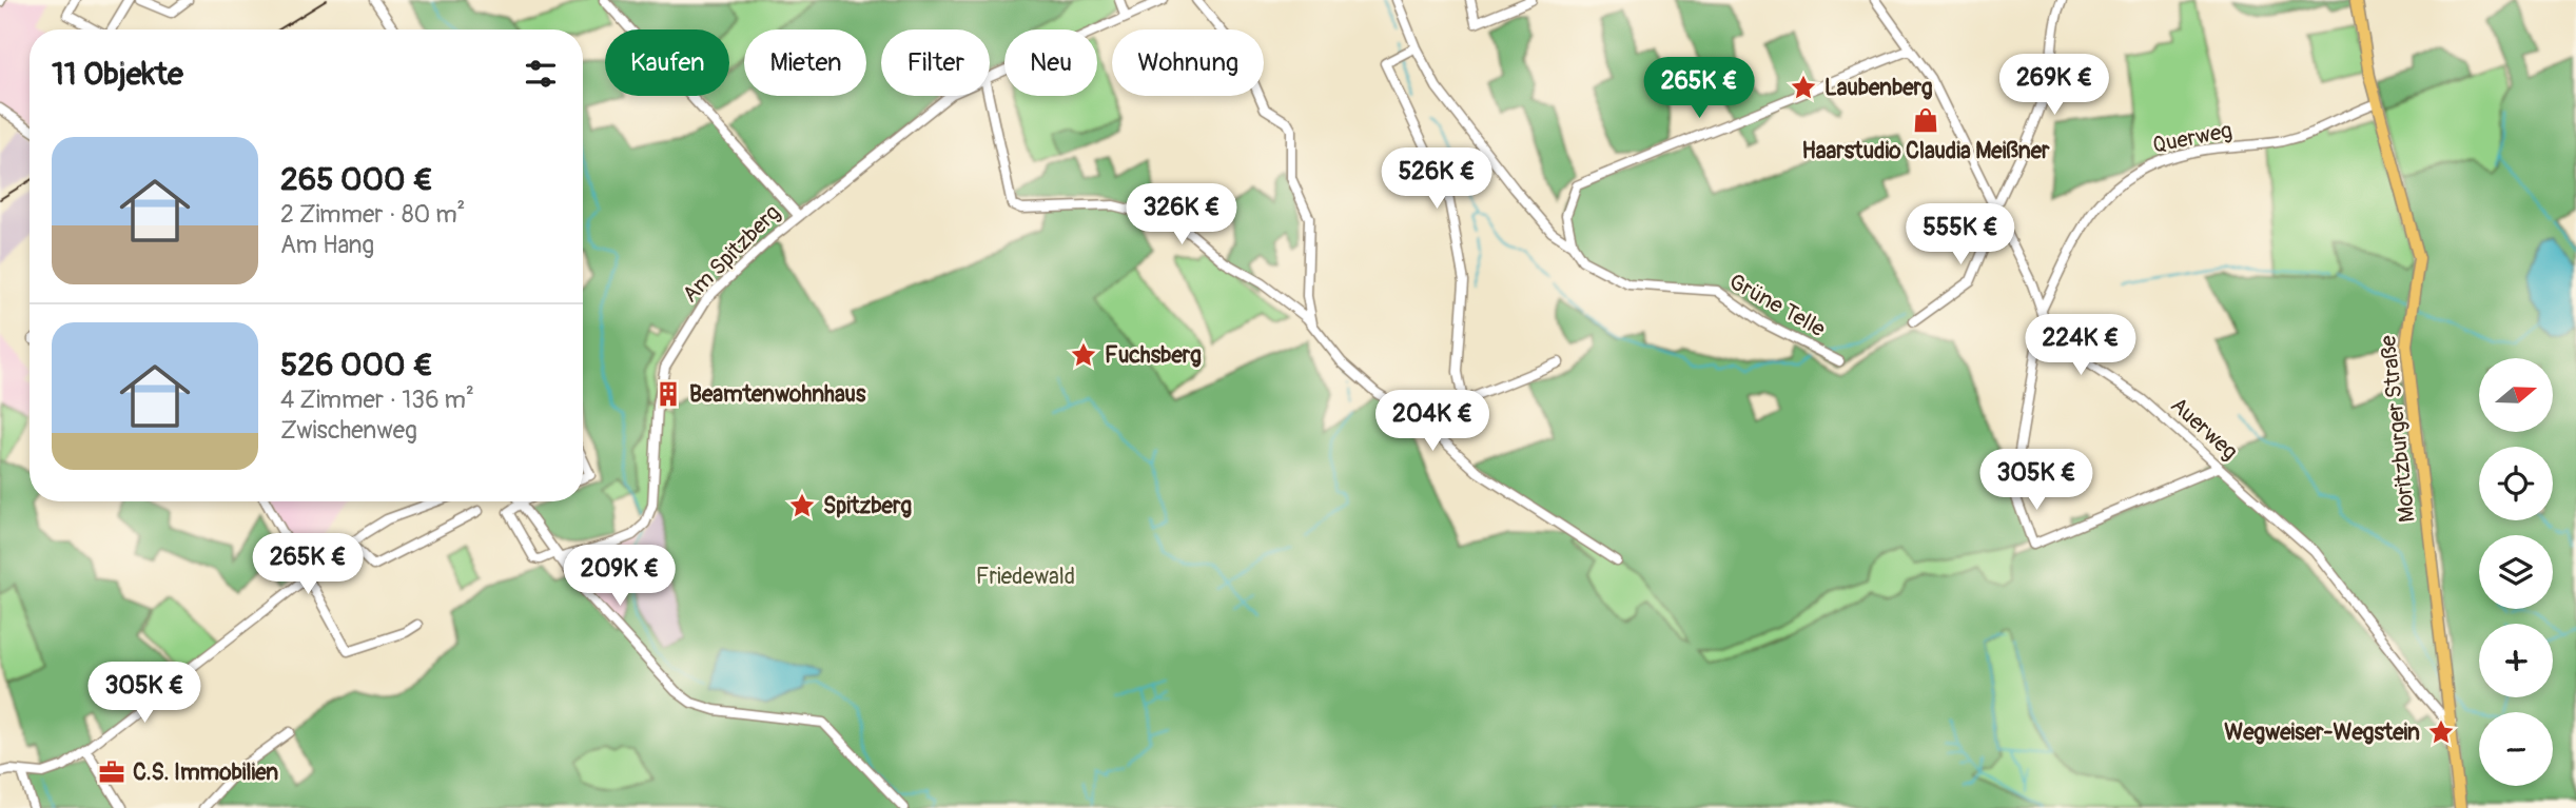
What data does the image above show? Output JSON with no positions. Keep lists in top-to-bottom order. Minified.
{"streets":{"main road":["Moritzburger Straße"],"street":["Querweg","Am Spitzberg","Grüne Telle","Auerweg"]},"crossings":[["Querweg","Moritzburger Straße"],["Auerweg","Moritzburger Straße"]],"parks":["Friedewald"],"places":{"place":["Laubenberg","Fuchsberg","Spitzberg","Wegweiser-Wegstein"],"shop":["Haarstudio Claudia Meißner"],"building":["Beamtenwohnhaus"],"office":["C.S. Immobilien"]},"north":"right","page":{"chip":["Kaufen","Mieten","Filter","Neu","Wohnung"],"heading":"11 Objekte","price":["269K €","265K €","526K €","326K €","555K €","224K €","204K €","305K €","265K €","209K €","305K €"],"list":[{"name":"265 000 €","note":"2 Zimmer · 80 m² · Am Hang"},{"name":"526 000 €","note":"4 Zimmer · 136 m² · Zwischenweg"}],"map_buttons":["+","−"]}}
